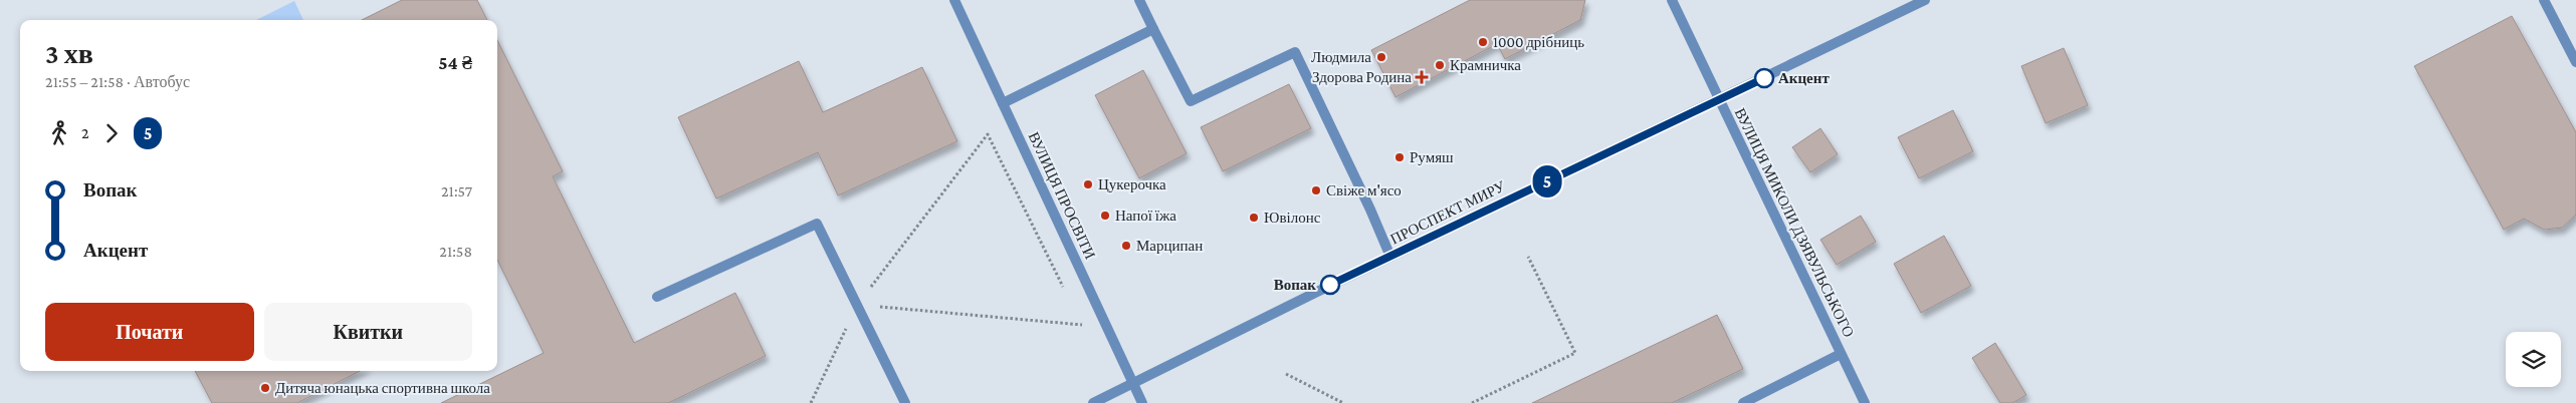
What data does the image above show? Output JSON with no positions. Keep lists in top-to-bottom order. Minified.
{"streets":{"street":["ВУЛИЦЯ ПРОСВІТИ","ПРОСПЕКТ МИРУ","ВУЛИЦЯ МИКОЛИ ДЗЯВУЛЬСЬКОГО"]},"crossings":[["ВУЛИЦЯ ПРОСВІТИ","ПРОСПЕКТ МИРУ"],["ПРОСПЕКТ МИРУ","ВУЛИЦЯ МИКОЛИ ДЗЯВУЛЬСЬКОГО"]],"places":{"other":["1000 дрібниць","Людмила","Крамничка","Акцент","Румяш","Цукерочка","Свіже м'ясо","Напої їжа","Ювілонс","Марципан","Вопак","Дитяча юнацька спортивна школа"],"health":["Здорова Родина"]},"lines":["bus line 5"],"page":{"on_map":"5","heading":["3 хв","21:55 – 21:58 · Автобус","54 ₴"],"legs":["2","5"],"list":[{"name":"Вопак","value":"21:57"},{"name":"Акцент","value":"21:58"}],"buttons":["Почати","Квитки"]}}
